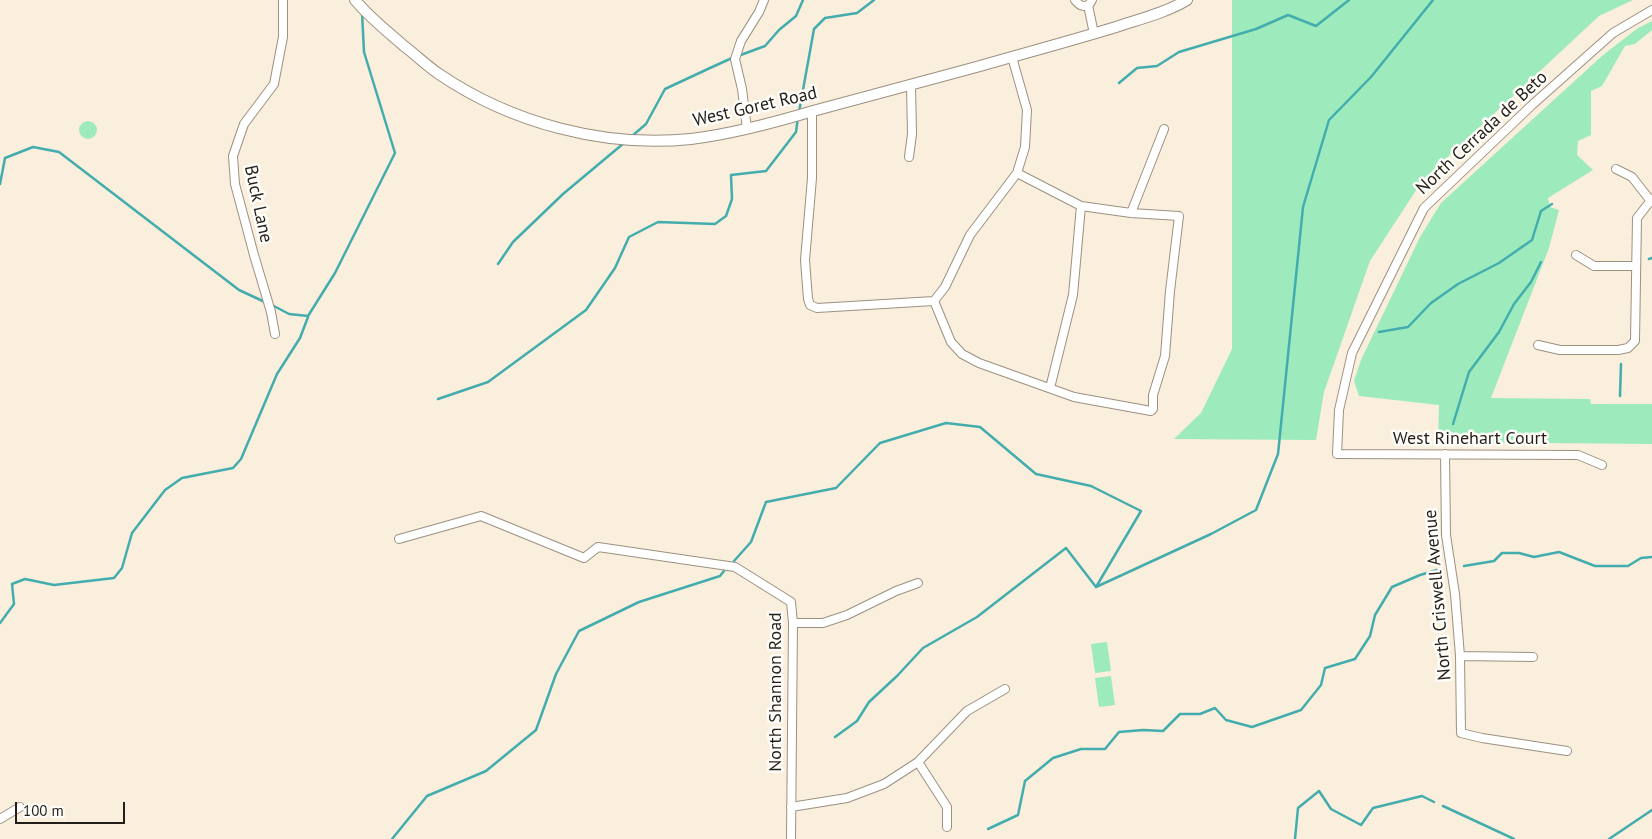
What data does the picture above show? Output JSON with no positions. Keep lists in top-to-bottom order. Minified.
{"streets":{"street":["West Goret Road","North Cerrada de Beto","Buck Lane","West Rinehart Court","North Criswell Avenue","North Shannon Road"]},"crossings":[["North Cerrada de Beto","West Rinehart Court"],["West Rinehart Court","North Criswell Avenue"]],"scale_bar":"100 m"}
